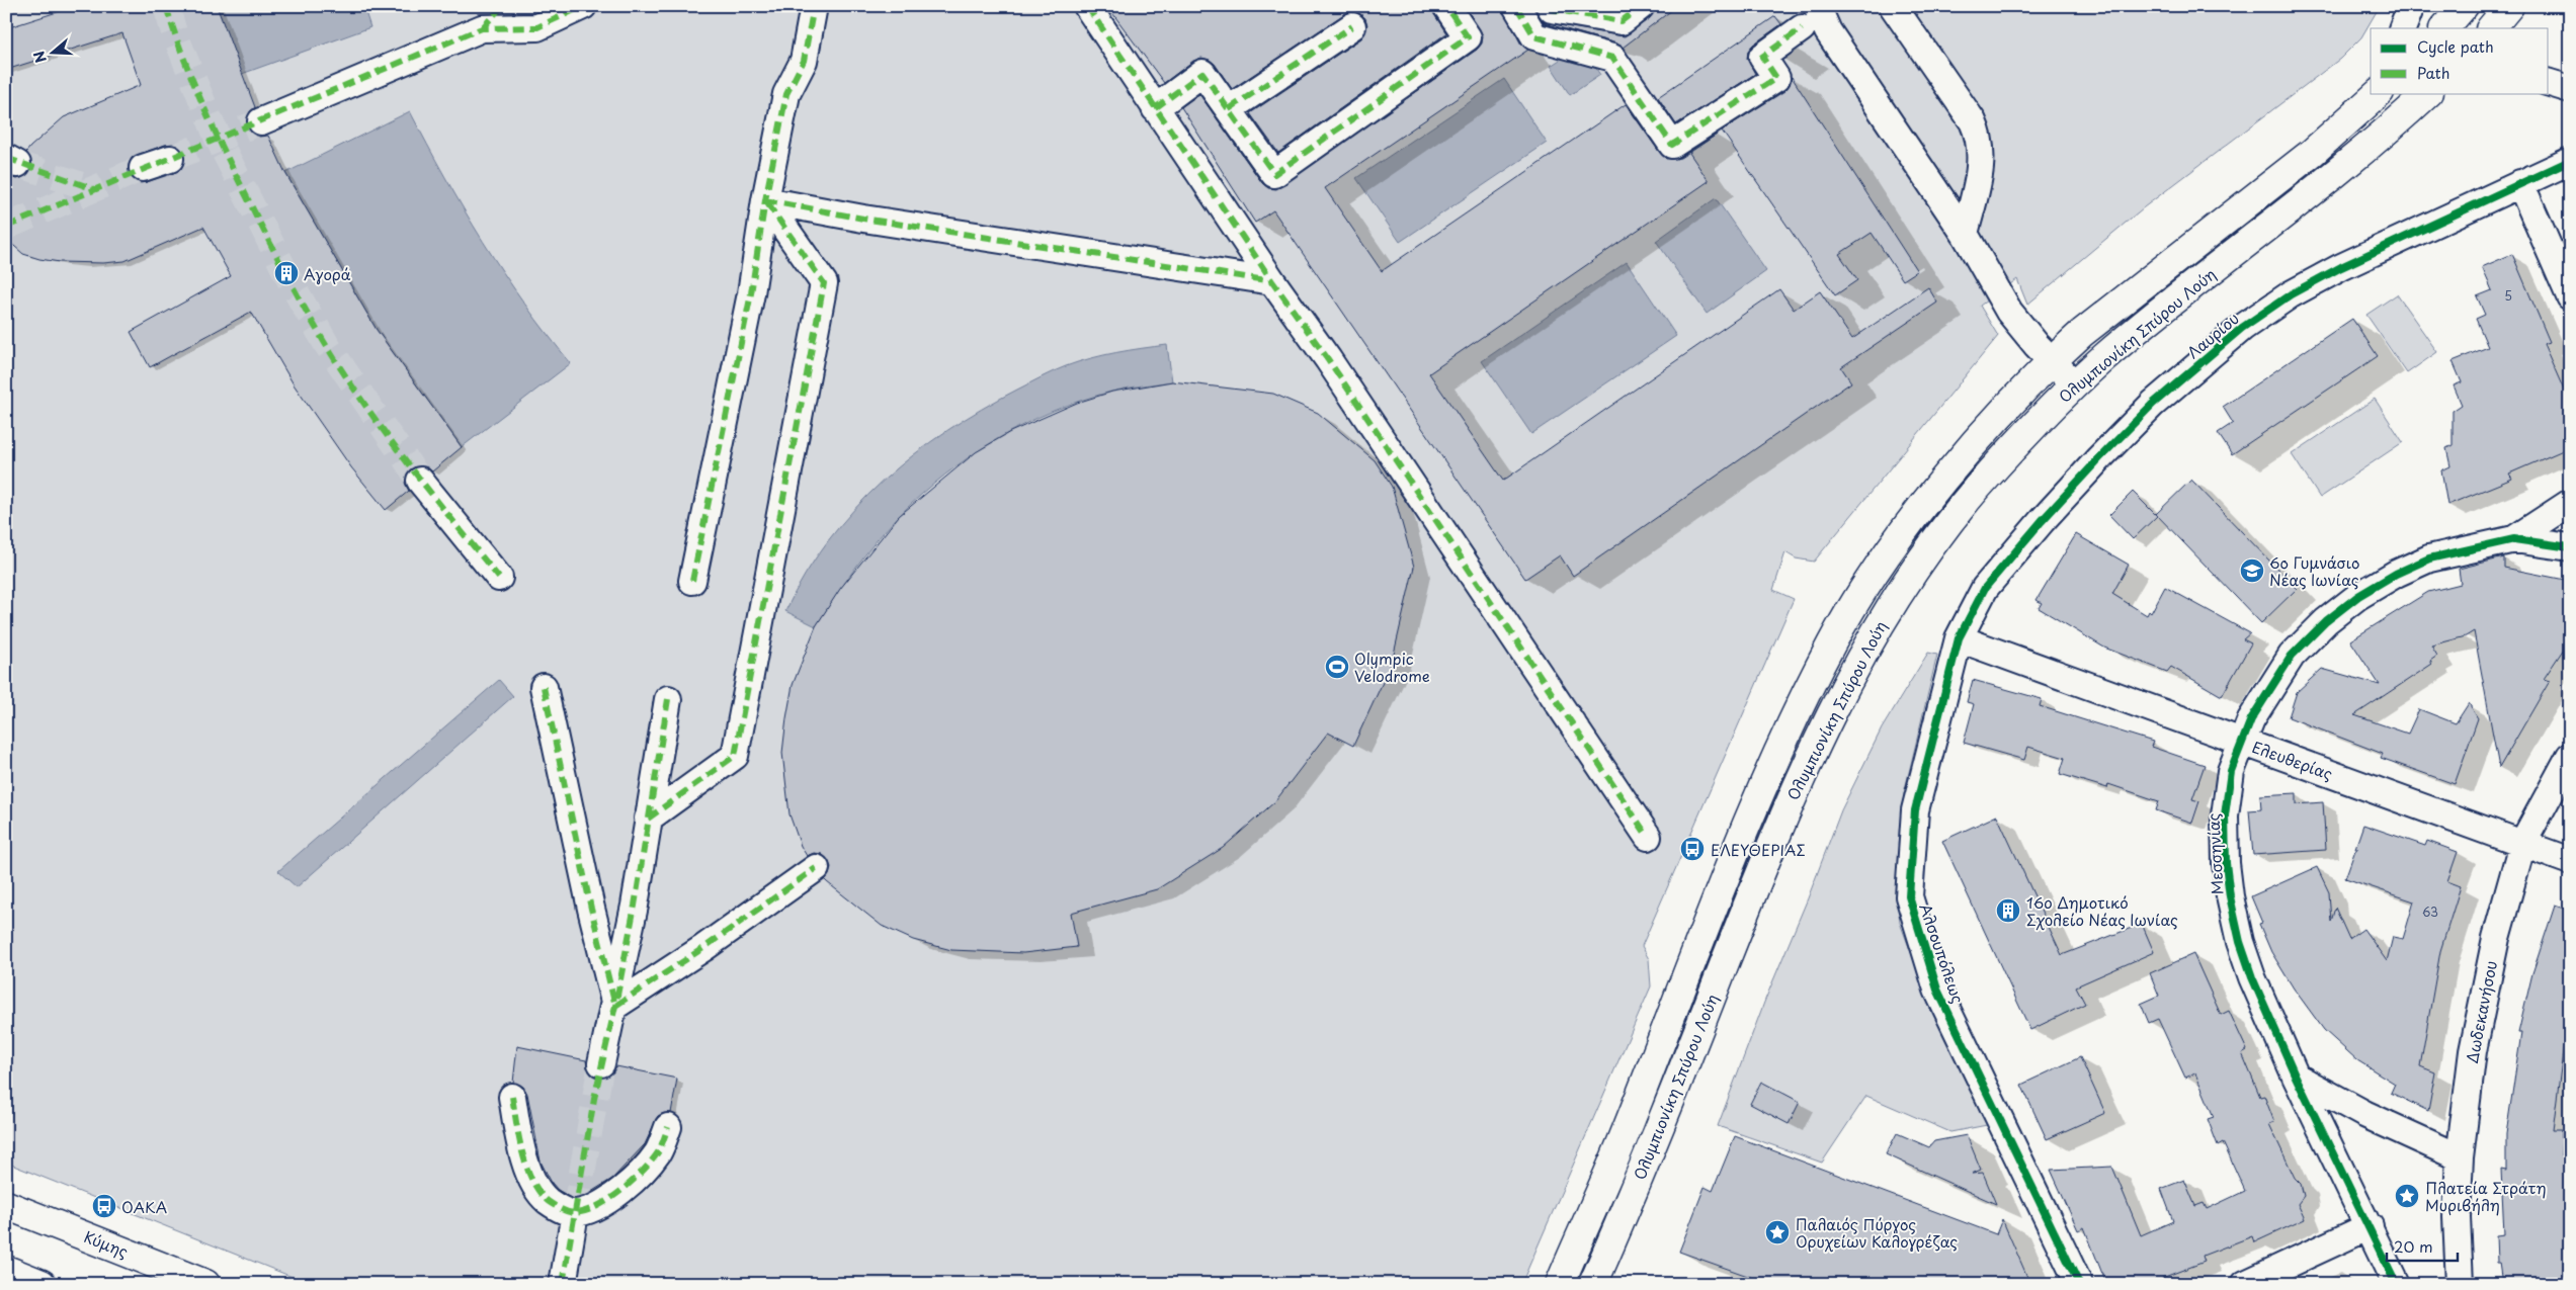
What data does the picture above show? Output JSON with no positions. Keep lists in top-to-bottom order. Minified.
{"streets":{"main road":["Ολυμπιονίκη Σπύρου Λούη","Κύμης"],"street":["Λαυρίου","Ελευθερίας","Μεσσηνίας","Αλσουπόλεως","Δωδεκανήσου"]},"crossings":[["Λαυρίου","Ελευθερίας"],["Λαυρίου","Αλσουπόλεως"],["Ελευθερίας","Μεσσηνίας"],["Ελευθερίας","Αλσουπόλεως"],["Ελευθερίας","Δωδεκανήσου"]],"places":{"building":["Αγορά","16ο Δημοτικό Σχολείο Νέας Ιωνίας"],"school or university":["6ο Γυμνάσιο Νέας Ιωνίας"],"sports":["Olympic Velodrome"],"bus stop":["ΕΛΕΥΘΕΡΙΑΣ","ΟΑΚΑ"],"place":["Πλατεία Στράτη Μυριβήλη","Παλαιός Πύργος Ορυχείων Καλογρέζας"]},"house_numbers":["5","63"],"legend":["Cycle path","Path"],"scale_bar":"20 m","north":"left"}
